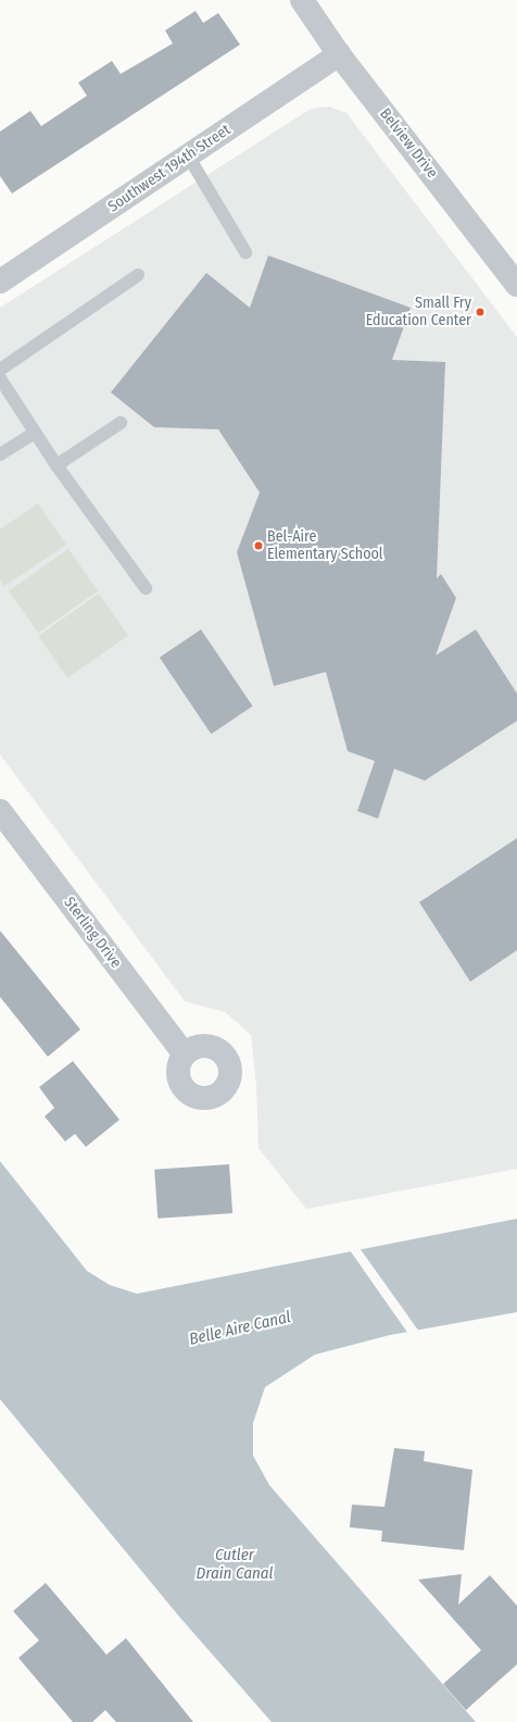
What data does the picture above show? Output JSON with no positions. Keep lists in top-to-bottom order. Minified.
{"streets":{"street":["Belview Drive","Southwest 194th Street","Sterling Drive"]},"crossings":[["Belview Drive","Southwest 194th Street"]],"water":["Belle Aire Canal","Cutler Drain Canal"],"places":["Small Fry Education Center","Bel-Aire Elementary School"]}
